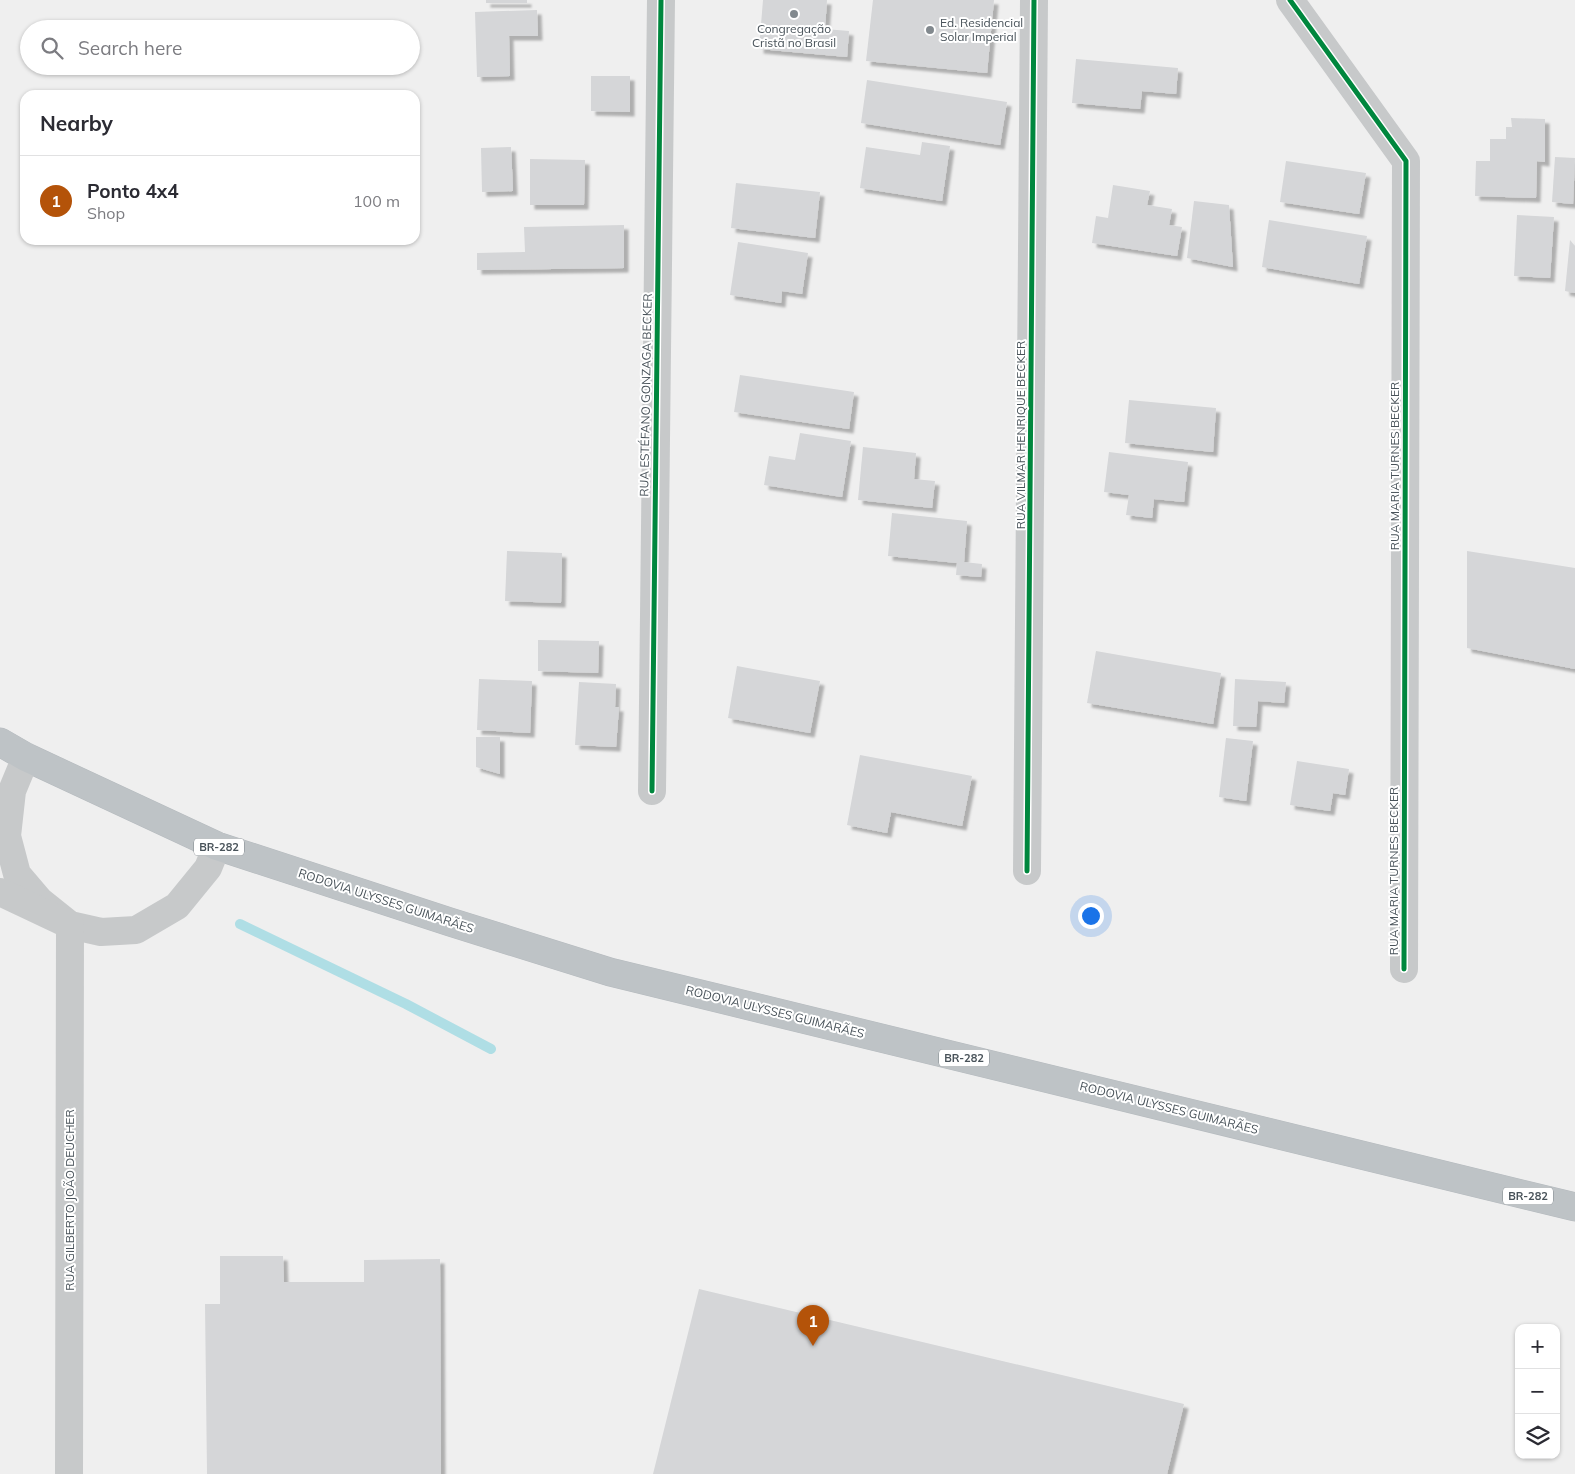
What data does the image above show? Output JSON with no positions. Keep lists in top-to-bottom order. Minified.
{"streets":{"highway":["BR-282","RODOVIA ULYSSES GUIMARÃES"],"street":["RUA ESTÉFANO GONZAGA BECKER","RUA VILMAR HENRIQUE BECKER","RUA MARIA TURNES BECKER","RUA GILBERTO JOÃO DEUCHER"]},"places":["Congregação Cristã no Brasil","Ed. Residencial Solar Imperial"],"page":{"search":"Search here","heading":"Nearby","list":[{"mark":"1","name":"Ponto 4x4","note":"Shop","value":"100 m"}],"pins":"1","map_buttons":["+","−"]}}
